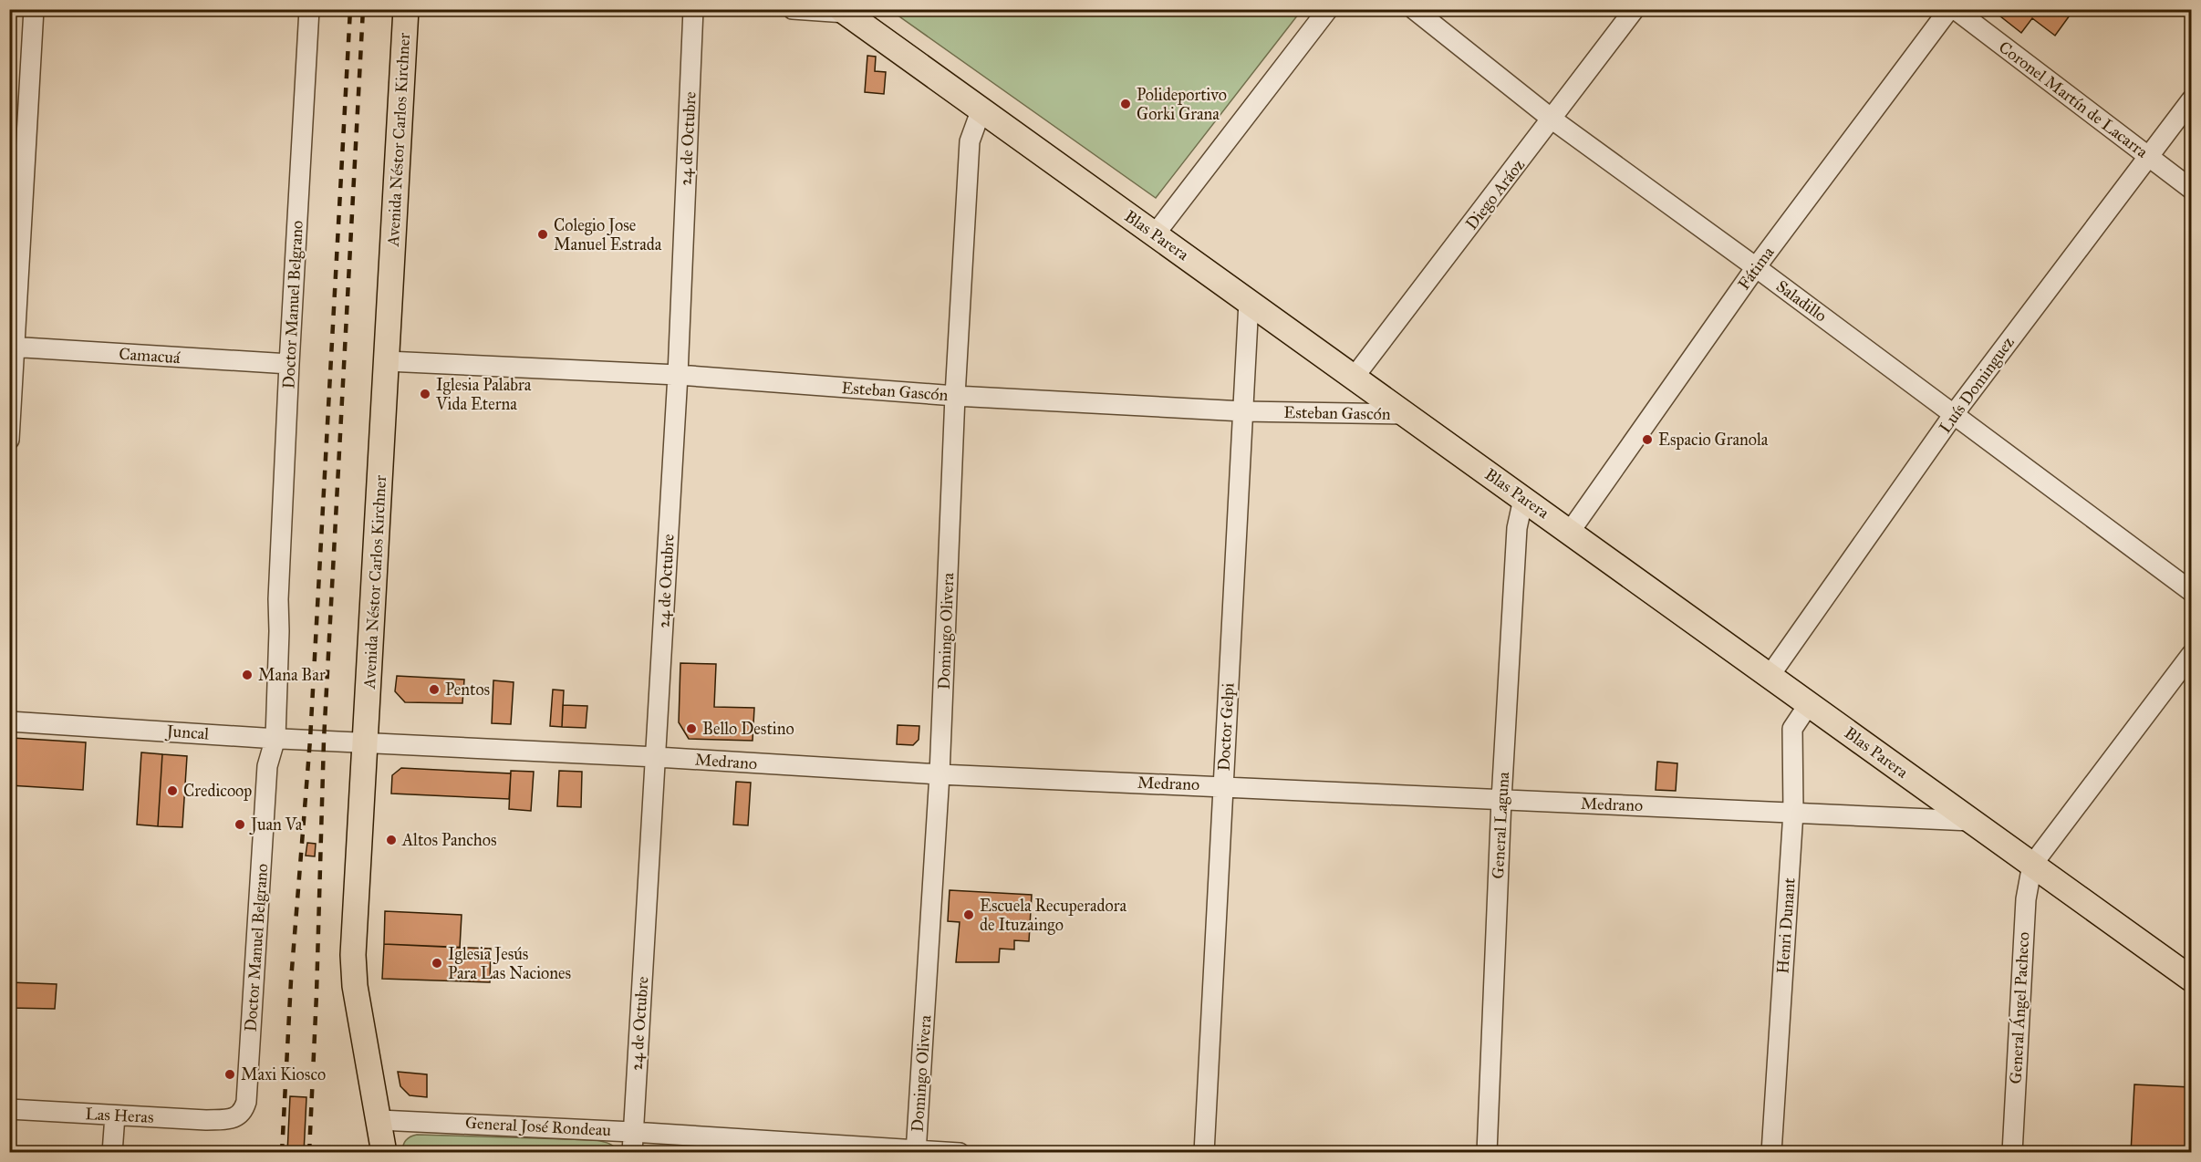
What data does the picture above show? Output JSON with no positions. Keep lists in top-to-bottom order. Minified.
{"streets":{"main road":["Avenida Néstor Carlos Kirchner","Blas Parera"],"street":["Coronel Martín de Lacarra","24 de Octubre","Diego Aráoz","Fátima","Saladillo","Doctor Manuel Belgrano","Camacuá","Luís Dominguez","Esteban Gascón","Domingo Olivera","Doctor Gelpi","Juncal","Medrano","General Laguna","Henri Dunant","General Ángel Pacheco","Las Heras","General José Rondeau"]},"crossings":[["Coronel Martín de Lacarra","Luís Dominguez"],["24 de Octubre","Esteban Gascón"],["24 de Octubre","Medrano"],["24 de Octubre","General José Rondeau"],["Avenida Néstor Carlos Kirchner","Esteban Gascón"],["Avenida Néstor Carlos Kirchner","Juncal"],["Avenida Néstor Carlos Kirchner","Medrano"],["Avenida Néstor Carlos Kirchner","General José Rondeau"],["Diego Aráoz","Blas Parera"],["Diego Aráoz","Saladillo"],["Blas Parera","Fátima"],["Blas Parera","Luís Dominguez"],["Blas Parera","Esteban Gascón"],["Blas Parera","Domingo Olivera"],["Blas Parera","Doctor Gelpi"],["Blas Parera","Medrano"],["Blas Parera","General Laguna"],["Blas Parera","Henri Dunant"],["Blas Parera","General Ángel Pacheco"],["Fátima","Saladillo"],["Saladillo","Luís Dominguez"],["Doctor Manuel Belgrano","Camacuá"],["Doctor Manuel Belgrano","Juncal"],["Doctor Manuel Belgrano","Las Heras"],["Esteban Gascón","Domingo Olivera"],["Esteban Gascón","Doctor Gelpi"],["Domingo Olivera","Medrano"],["Domingo Olivera","General José Rondeau"],["Doctor Gelpi","Medrano"],["Juncal","Medrano"],["Medrano","General Laguna"],["Medrano","Henri Dunant"]],"places":["Polideportivo Gorki Grana","Colegio Jose Manuel Estrada","Iglesia Palabra Vida Eterna","Espacio Granola","Mana Bar","Pentos","Bello Destino","Credicoop","Juan Va","Altos Panchos","Escuela Recuperadora de Ituzaingo","Iglesia Jesús Para Las Naciones","Maxi Kiosco"]}
